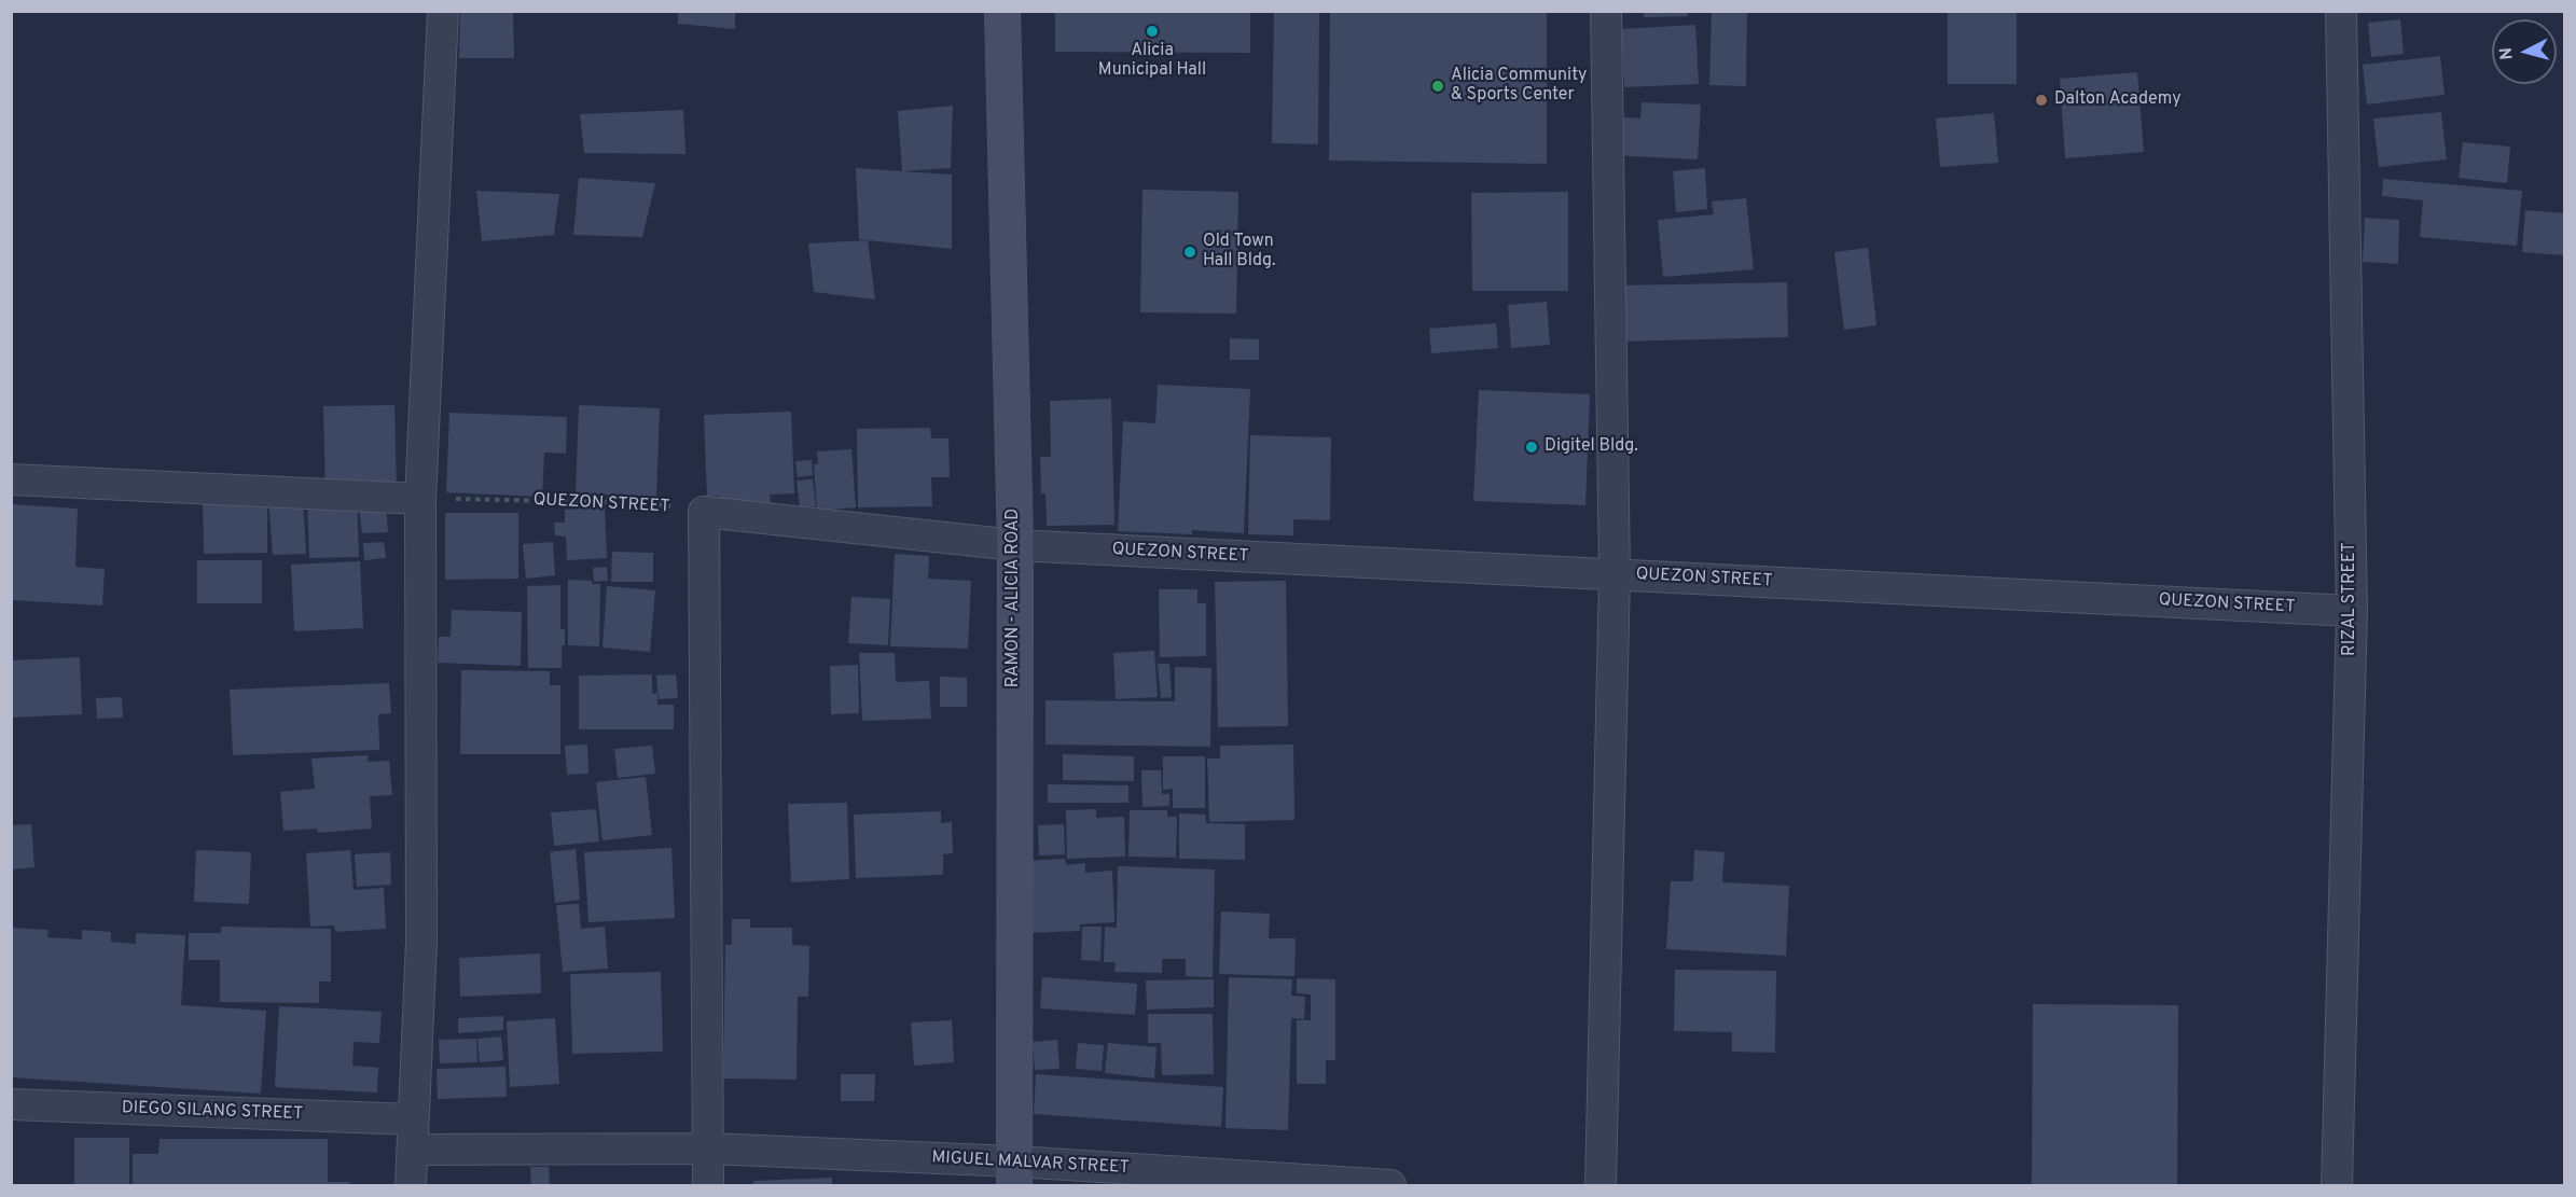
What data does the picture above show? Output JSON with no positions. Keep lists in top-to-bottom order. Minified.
{"streets":{"main road":["RAMON - ALICIA ROAD"],"street":["QUEZON STREET","RIZAL STREET","DIEGO SILANG STREET","MIGUEL MALVAR STREET"]},"crossings":[["QUEZON STREET","RAMON - ALICIA ROAD"],["QUEZON STREET","RIZAL STREET"],["RAMON - ALICIA ROAD","MIGUEL MALVAR STREET"],["DIEGO SILANG STREET","MIGUEL MALVAR STREET"]],"places":["Alicia Municipal Hall","Alicia Community & Sports Center","Dalton Academy","Old Town Hall Bldg.","Digitel Bldg."],"north":"left"}
